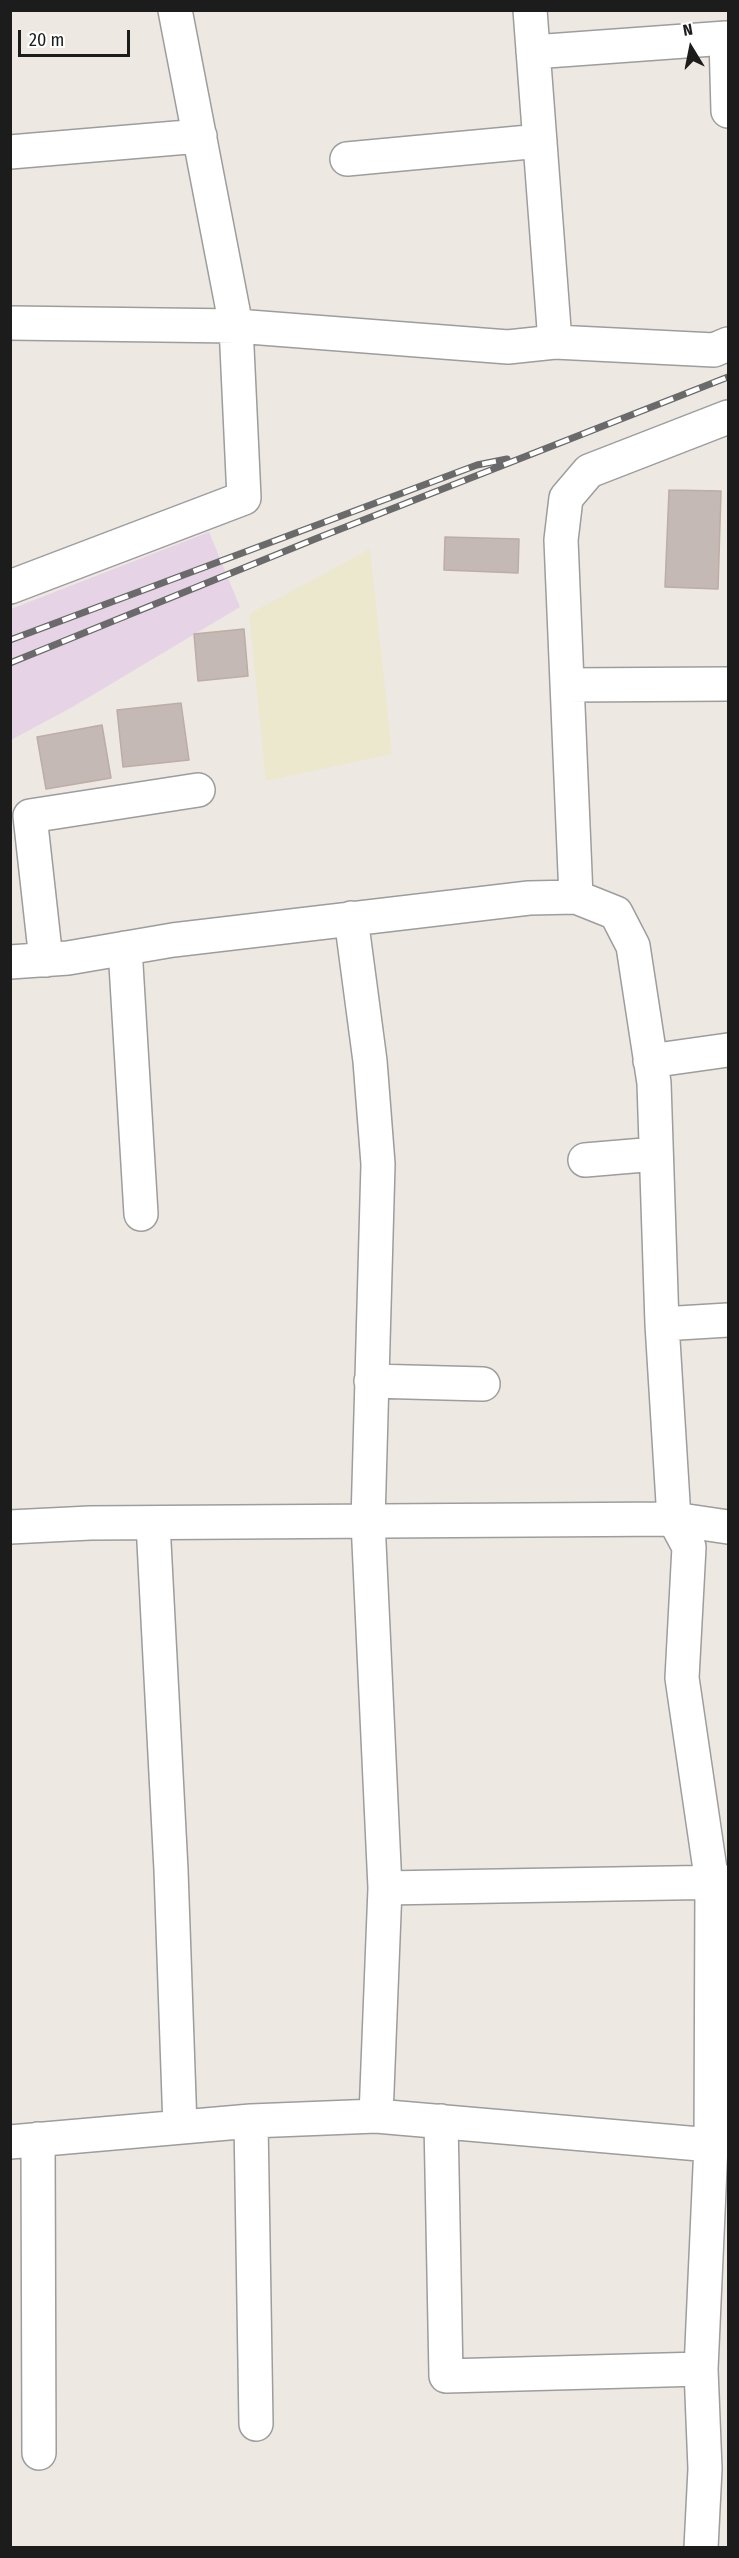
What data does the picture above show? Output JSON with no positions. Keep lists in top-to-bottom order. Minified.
{"scale_bar":"20 m","north":"top"}
